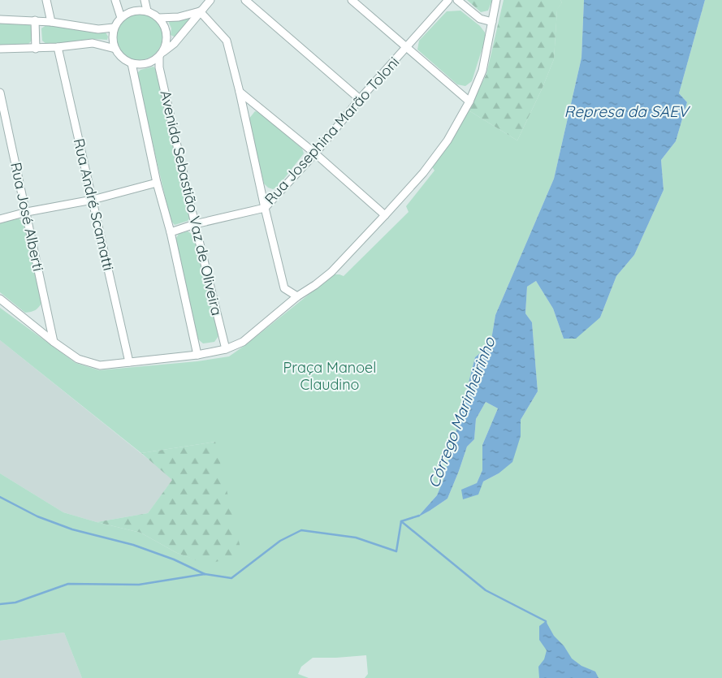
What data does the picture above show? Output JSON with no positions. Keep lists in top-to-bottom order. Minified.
{"streets":{"street":["Rua Josephina Marão Toloni","Avenida Sebastião Vaz de Oliveira","Rua André Scamatti","Rua José Alberti"]},"crossings":[["Rua Josephina Marão Toloni","Avenida Sebastião Vaz de Oliveira"]],"water":["Represa da SAEV","Córrego Marinheirinho"],"parks":["Praça Manoel Claudino"]}
